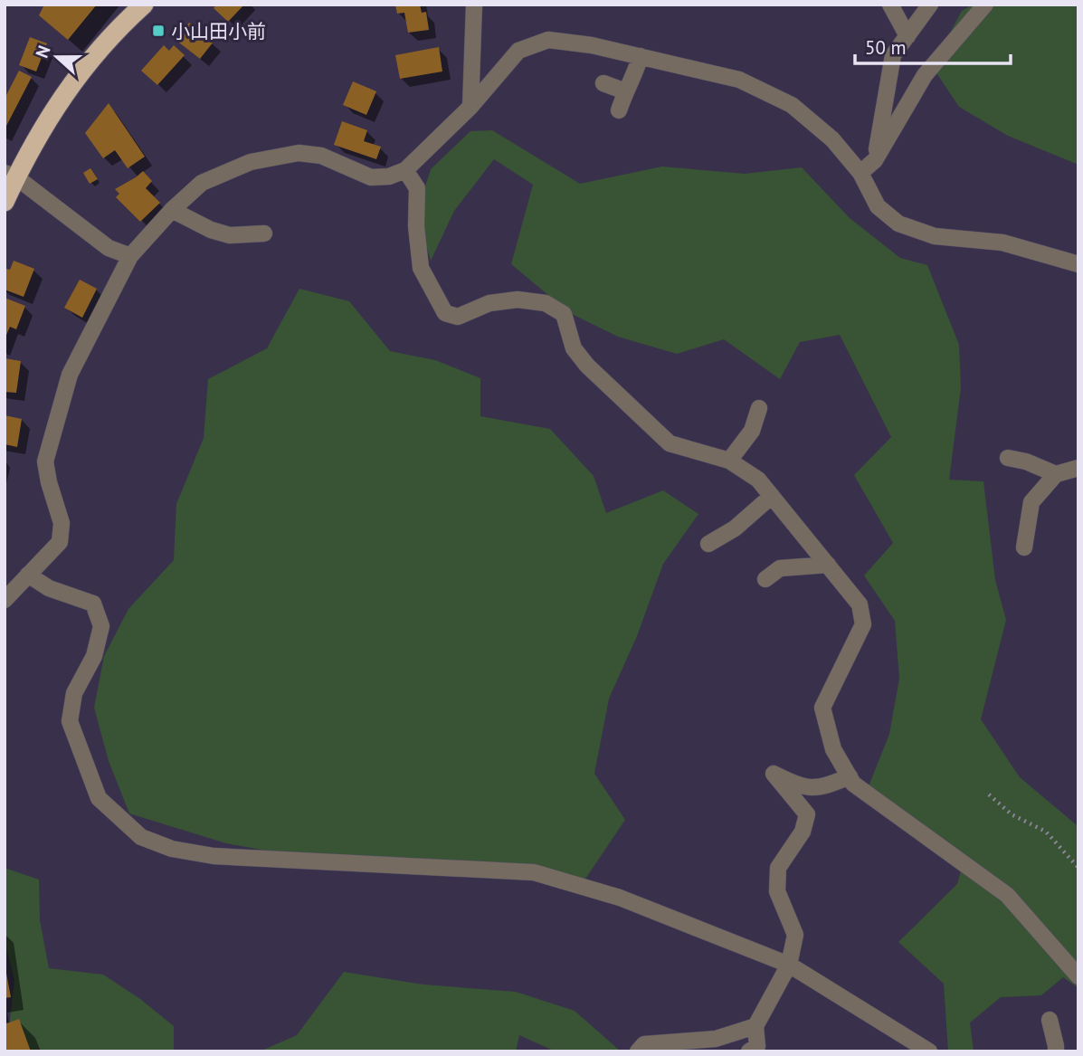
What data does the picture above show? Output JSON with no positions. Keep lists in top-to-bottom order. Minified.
{"places":{"transit":["小山田小前"]},"scale_bar":"50 m","north":"left"}
